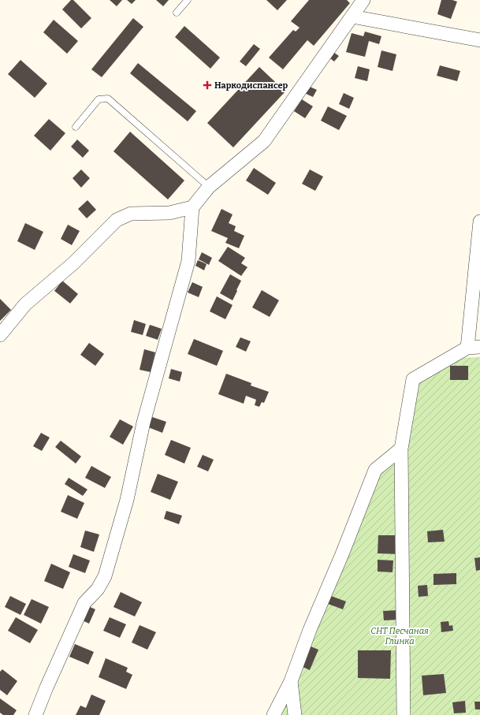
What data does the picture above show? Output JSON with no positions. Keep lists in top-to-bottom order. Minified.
{"parks":["СНТ Песчаная Глинка"],"places":{"health":["Наркодиспансер"]}}
